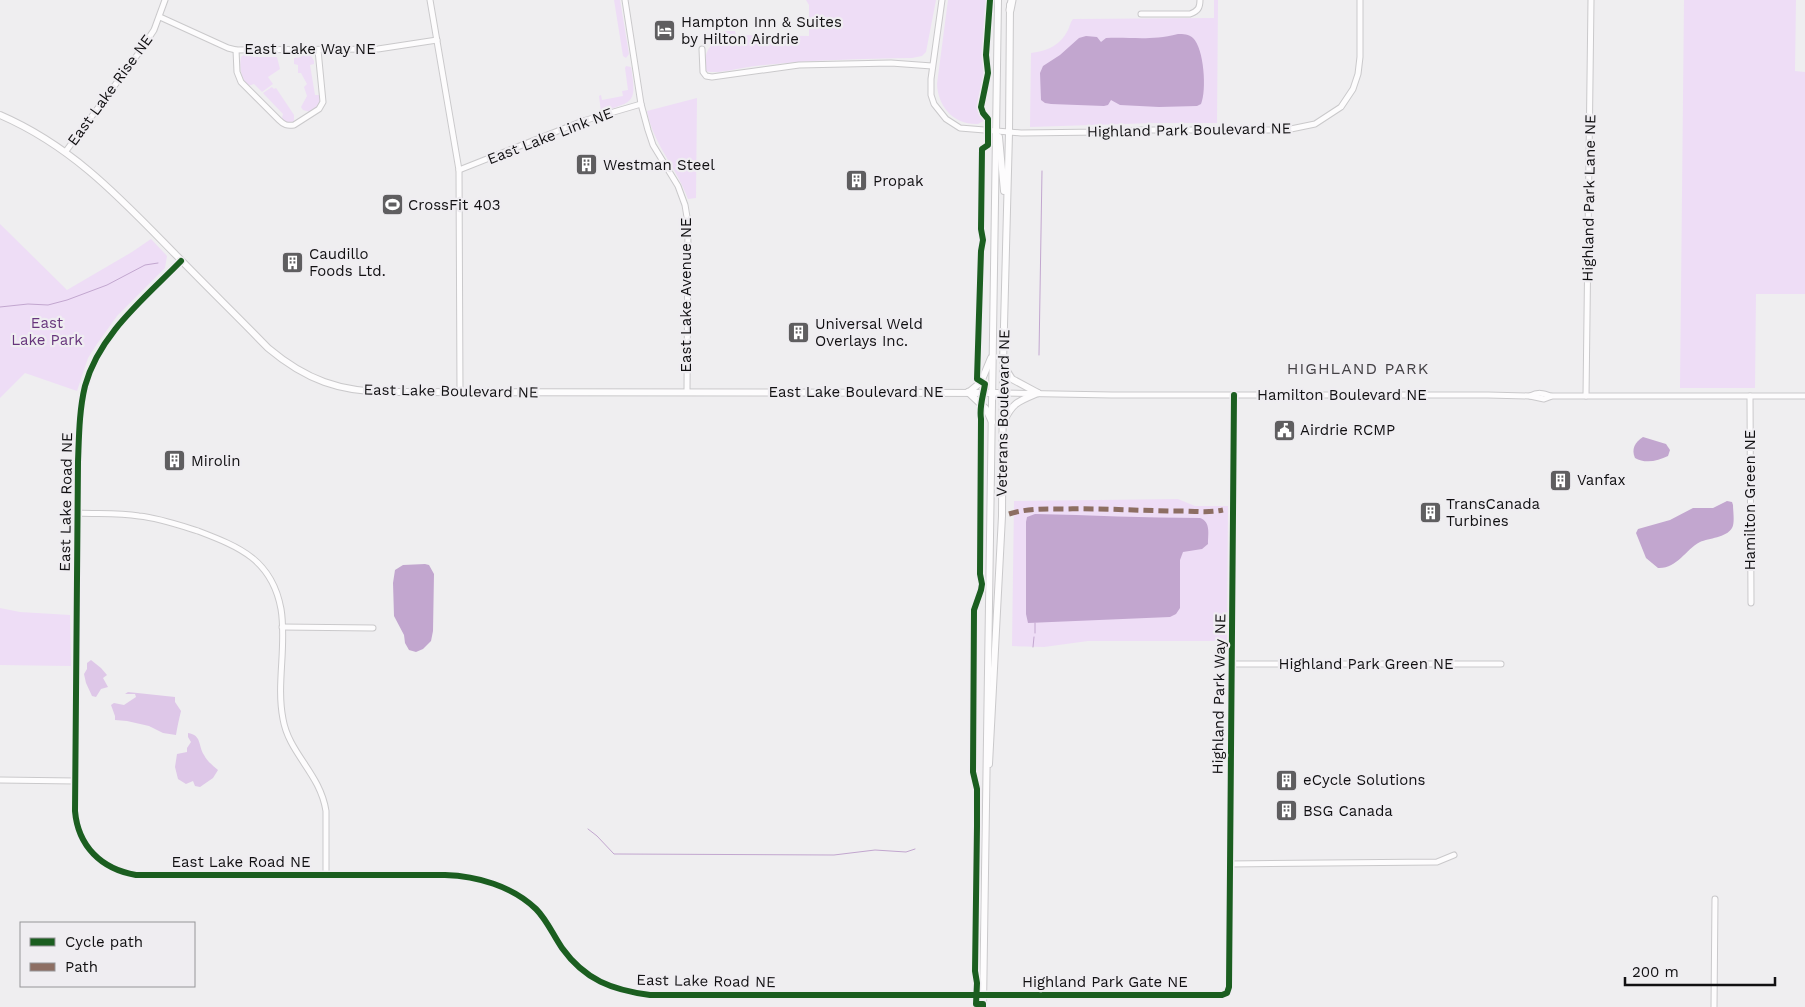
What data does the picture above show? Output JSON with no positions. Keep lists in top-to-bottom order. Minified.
{"streets":{"main road":["East Lake Boulevard NE","Veterans Boulevard NE"],"street":["East Lake Way NE","East Lake Rise NE","Highland Park Boulevard NE","East Lake Link NE","Highland Park Lane NE","East Lake Avenue NE","Hamilton Boulevard NE","Hamilton Green NE","East Lake Road NE","Highland Park Green NE","Highland Park Way NE","Highland Park Gate NE"]},"crossings":[["East Lake Way NE","East Lake Rise NE"],["East Lake Rise NE","East Lake Boulevard NE"],["Highland Park Boulevard NE","Veterans Boulevard NE"],["East Lake Link NE","East Lake Avenue NE"],["Highland Park Lane NE","Hamilton Boulevard NE"],["East Lake Avenue NE","East Lake Boulevard NE"],["East Lake Boulevard NE","Hamilton Boulevard NE"],["East Lake Boulevard NE","Veterans Boulevard NE"],["East Lake Boulevard NE","East Lake Road NE"],["Hamilton Boulevard NE","Veterans Boulevard NE"],["Hamilton Boulevard NE","Hamilton Green NE"],["Hamilton Boulevard NE","Highland Park Way NE"],["Veterans Boulevard NE","East Lake Road NE"],["Veterans Boulevard NE","Highland Park Gate NE"],["East Lake Road NE","Highland Park Gate NE"],["Highland Park Green NE","Highland Park Way NE"],["Highland Park Way NE","Highland Park Gate NE"]],"districts":["HIGHLAND PARK"],"parks":["East Lake Park"],"places":{"hotel":["Hampton Inn & Suites by Hilton Airdrie"],"building":["Westman Steel","Propak","Caudillo Foods Ltd.","Universal Weld Overlays Inc.","Mirolin","Vanfax","TransCanada Turbines","eCycle Solutions","BSG Canada"],"sports":["CrossFit 403"],"public building":["Airdrie RCMP"]},"legend":["Cycle path","Path"],"scale_bar":"200 m"}
